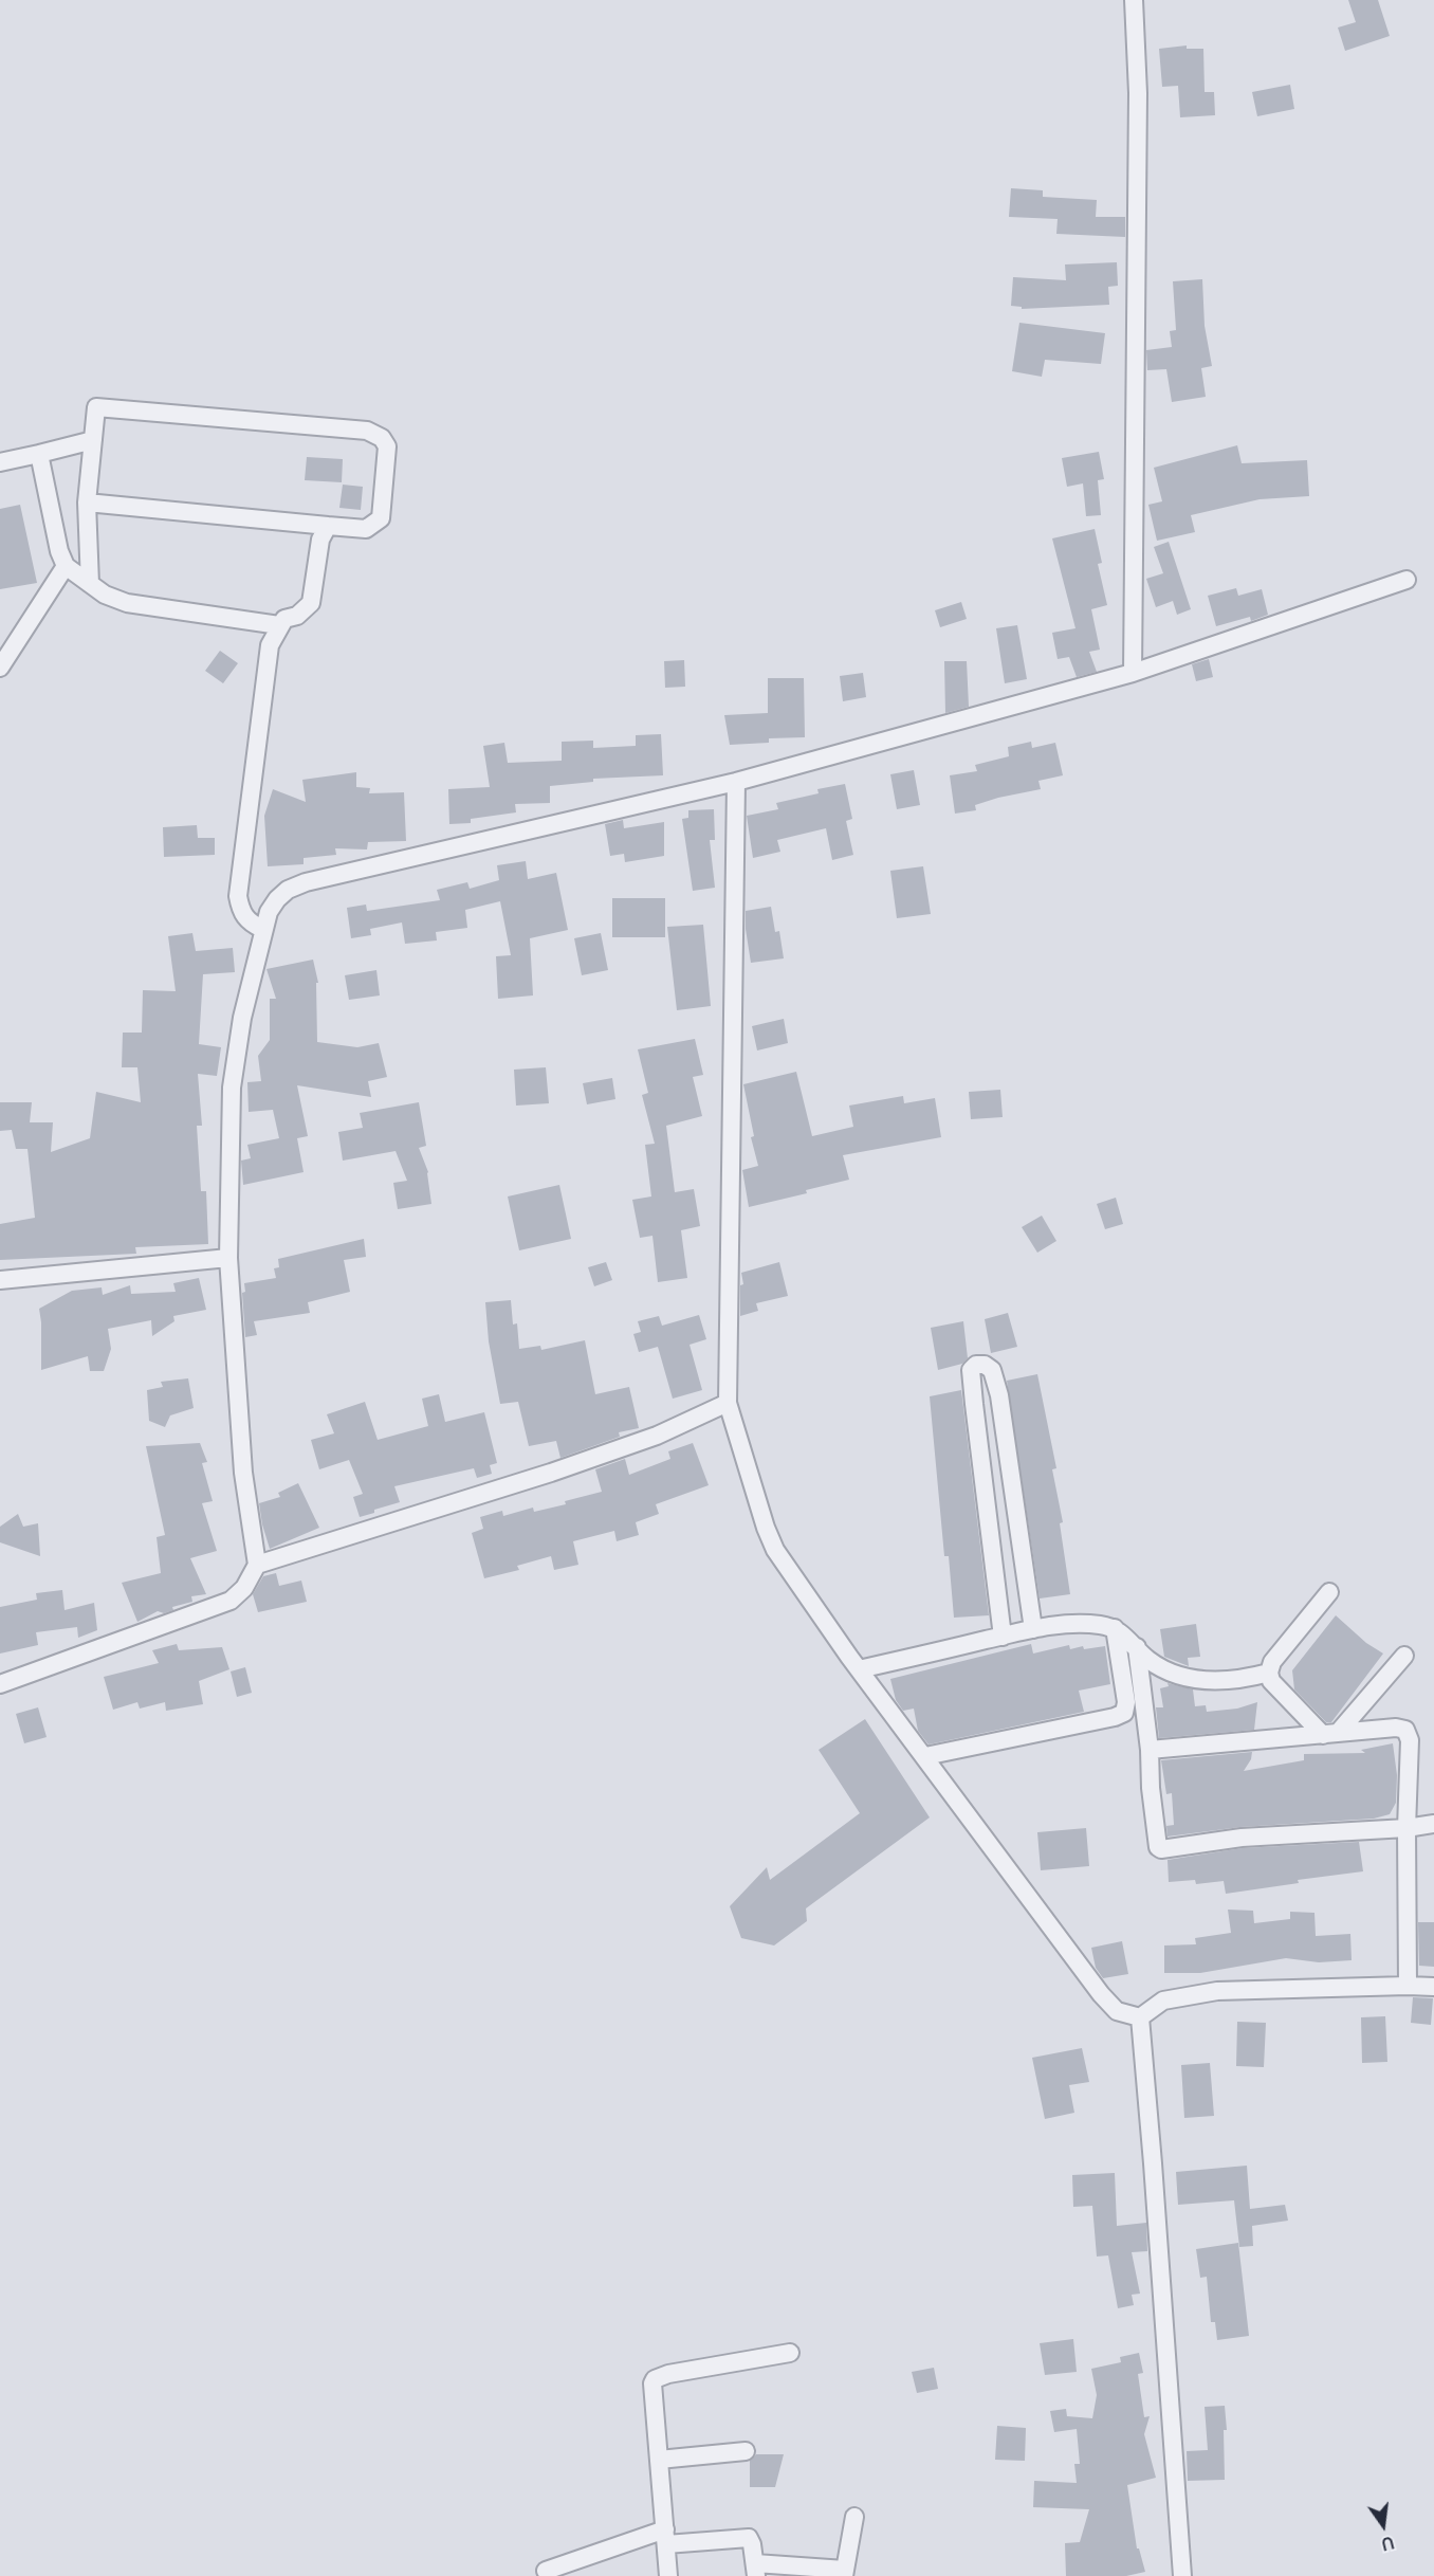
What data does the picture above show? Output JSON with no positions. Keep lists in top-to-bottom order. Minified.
{"north":"bottom"}
